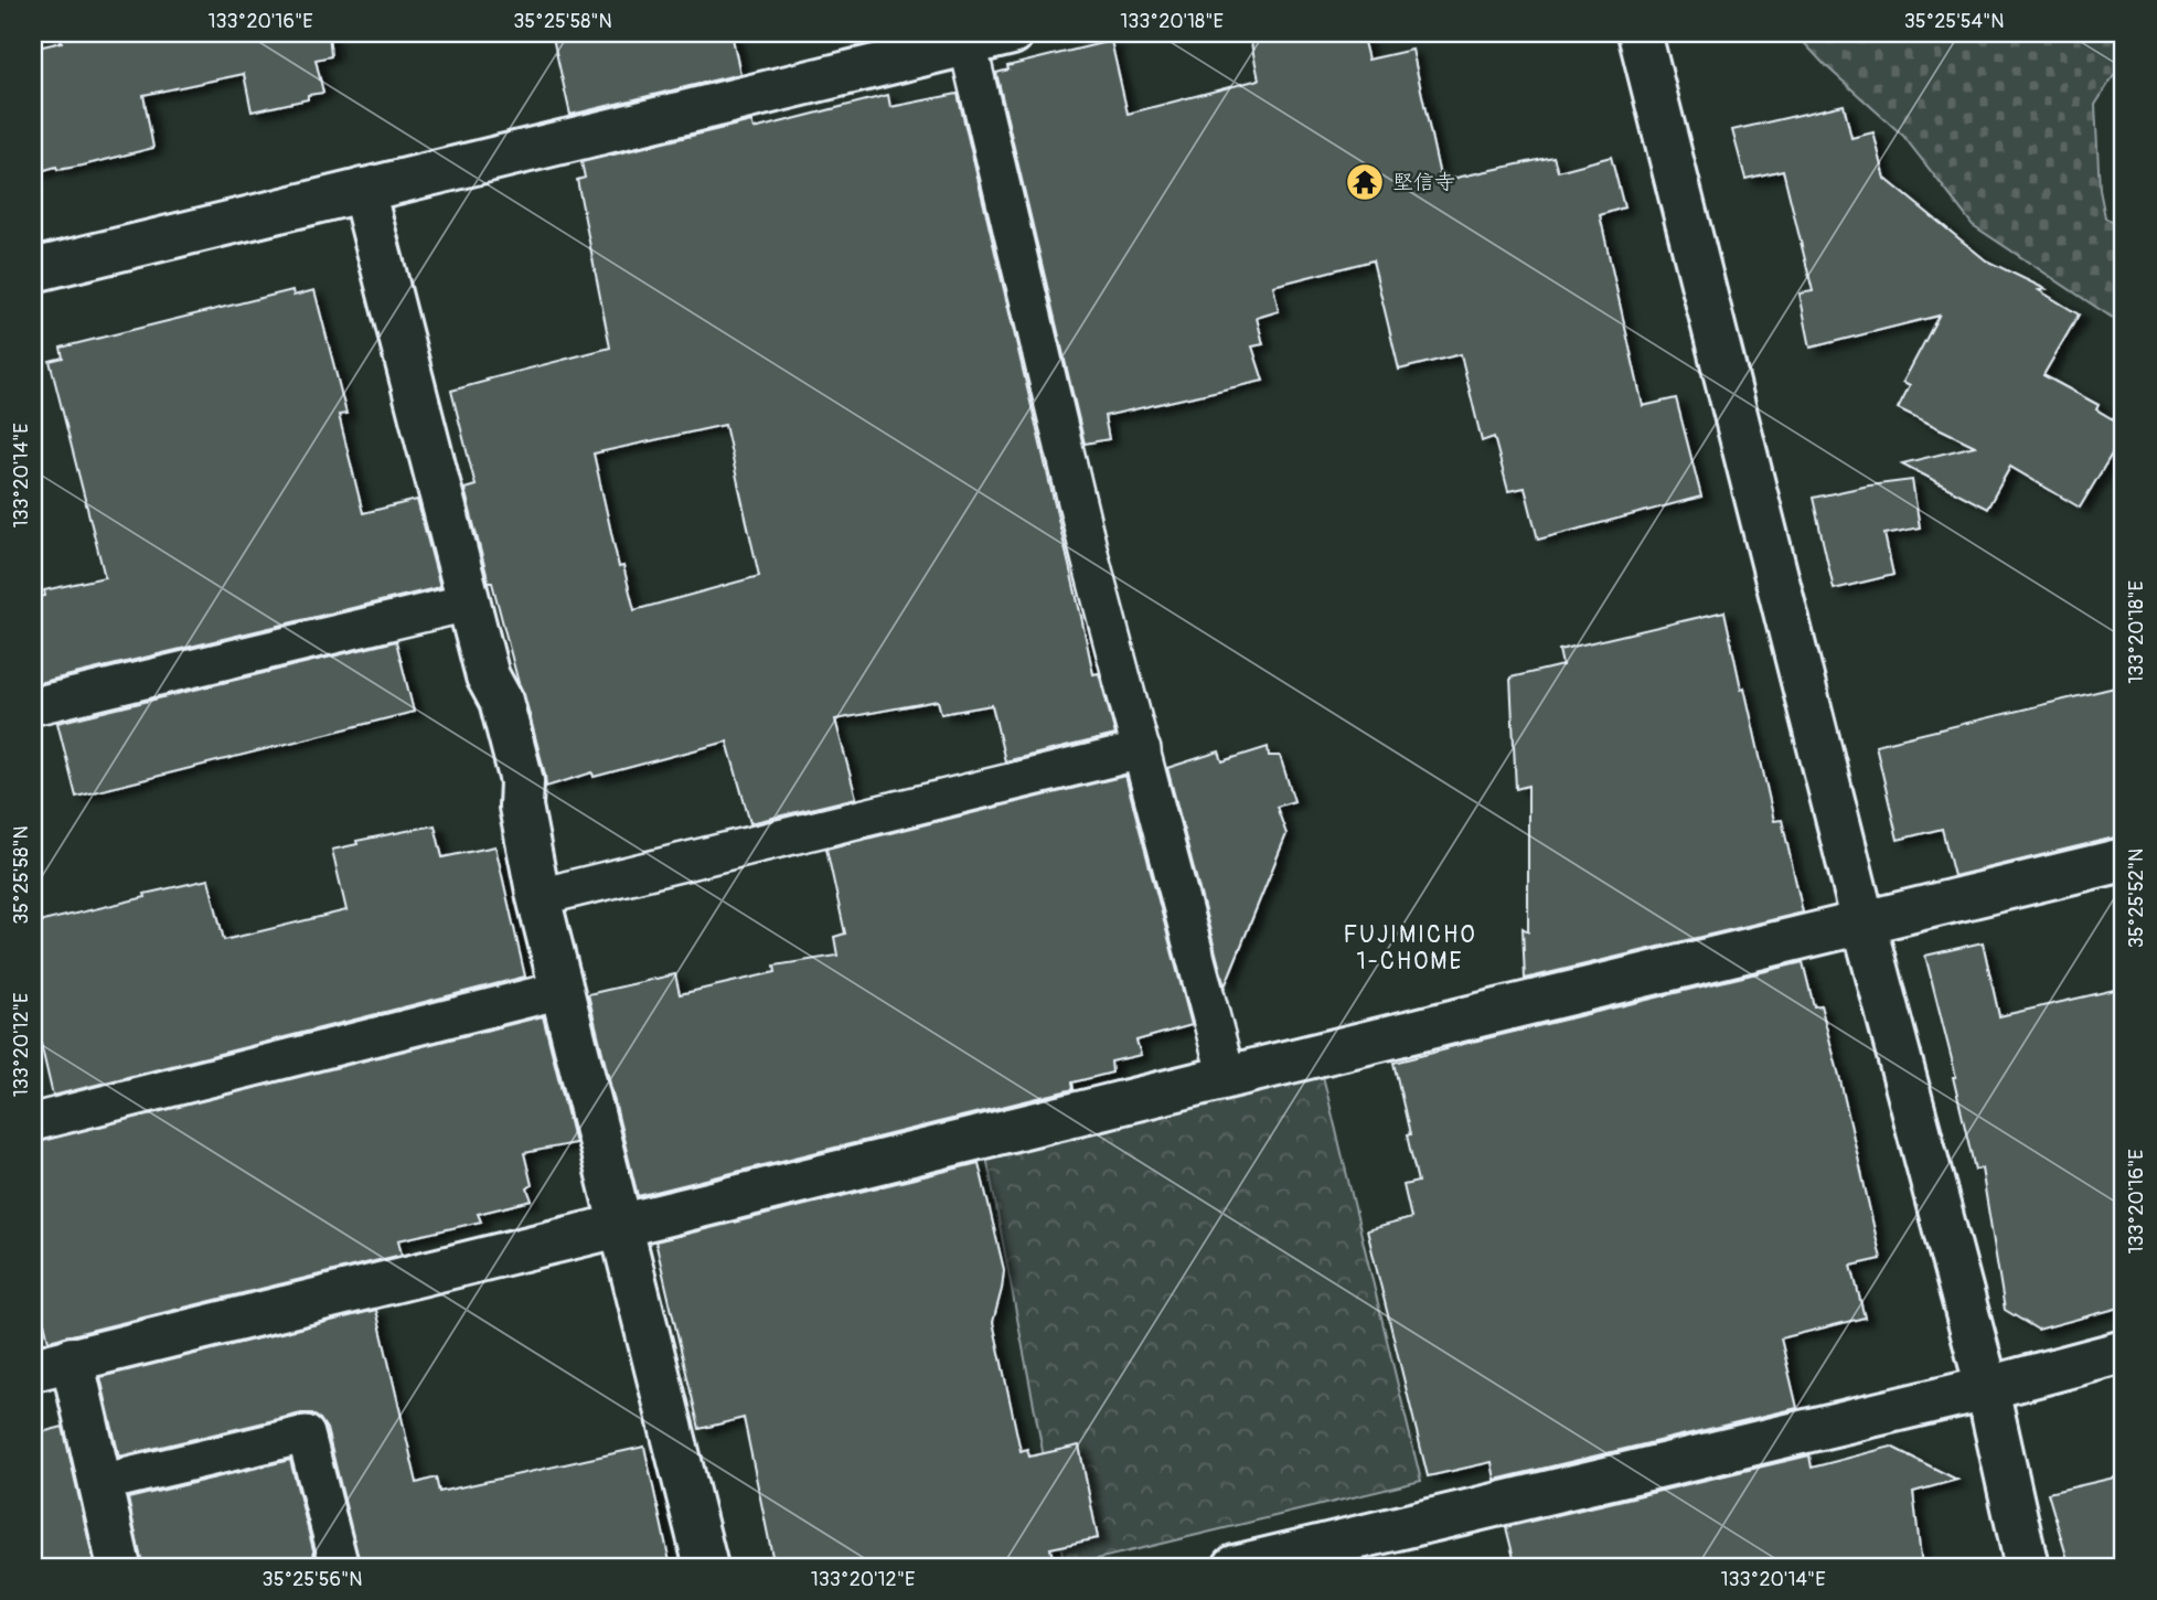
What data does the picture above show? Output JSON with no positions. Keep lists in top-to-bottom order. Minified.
{"districts":["FUJIMICHO 1-CHOME"],"places":{"temple":["堅信寺"]},"coordinates":["133°20'16\"E","35°25'58\"N","133°20'18\"E","35°25'54\"N","133°20'14\"E","35°25'52\"N","133°20'12\"E","35°25'56\"N"]}
